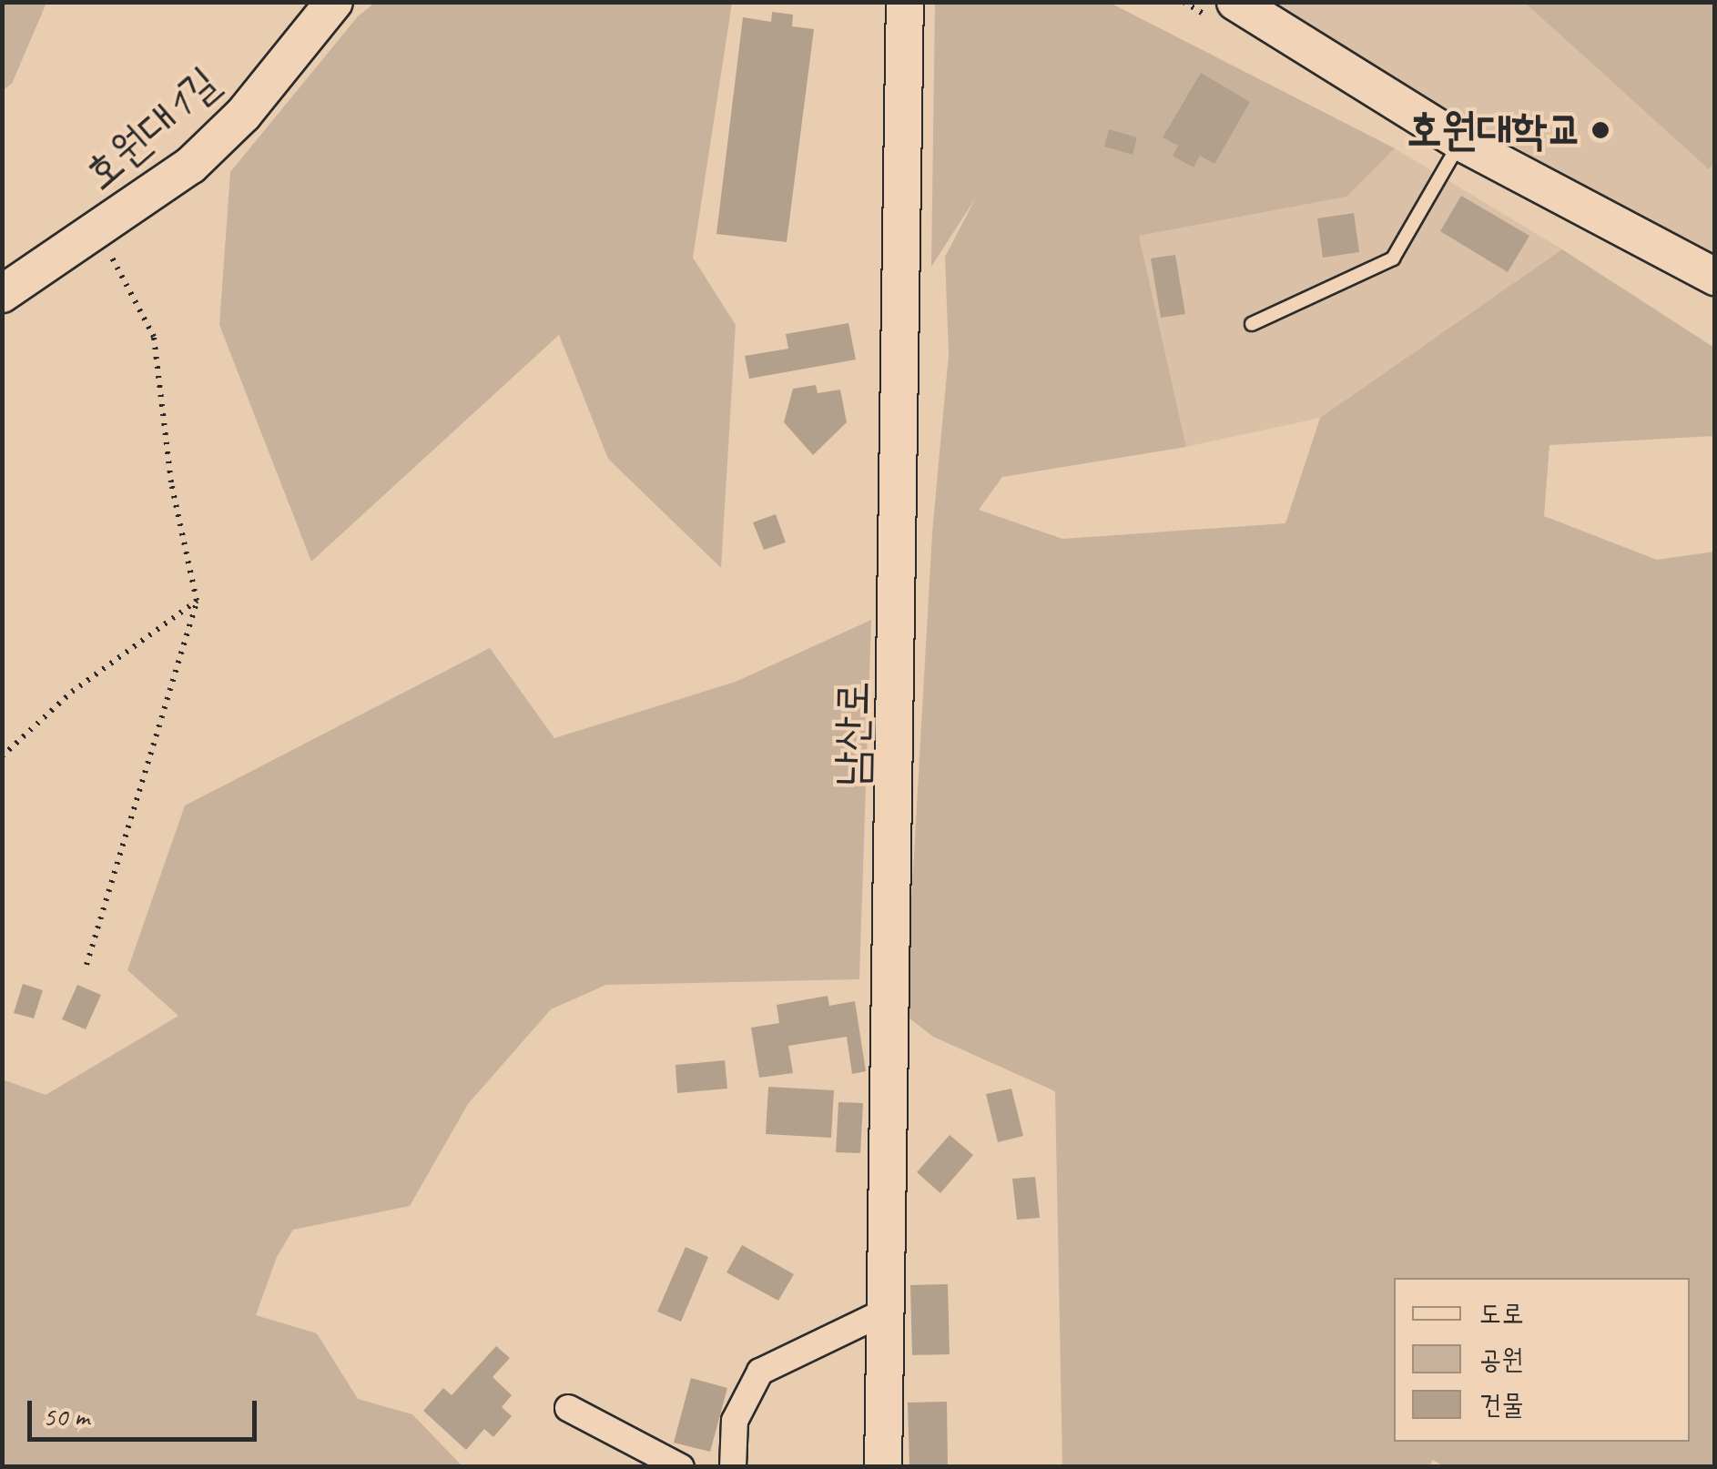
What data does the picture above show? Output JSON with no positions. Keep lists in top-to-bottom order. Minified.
{"streets":{"street":["호원대1길","남산로"]},"places":["호원대학교"],"legend":["도로","공원","건물"],"scale_bar":"50 m"}
